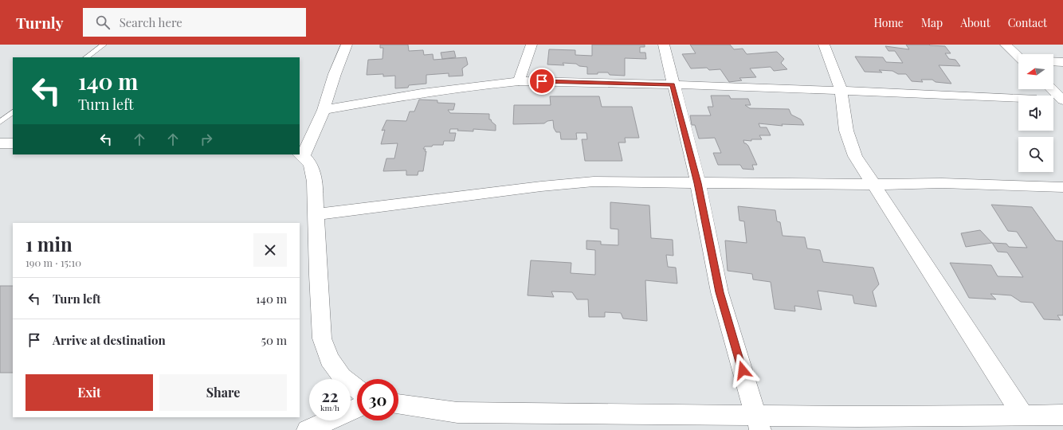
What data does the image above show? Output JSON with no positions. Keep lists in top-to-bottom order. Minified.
{"north":"left","page":{"header":"Turnly","search":"Search here","nav":["Home","Map","About","Contact"],"turn":["140 m","Turn left"],"heading":["1 min","190 m · 15:10"],"list":[{"name":"Turn left","value":"140 m"},{"name":"Arrive at destination","value":"50 m"}],"buttons":["Exit","Share"],"speed":"22 km/h","limit":"30"}}
